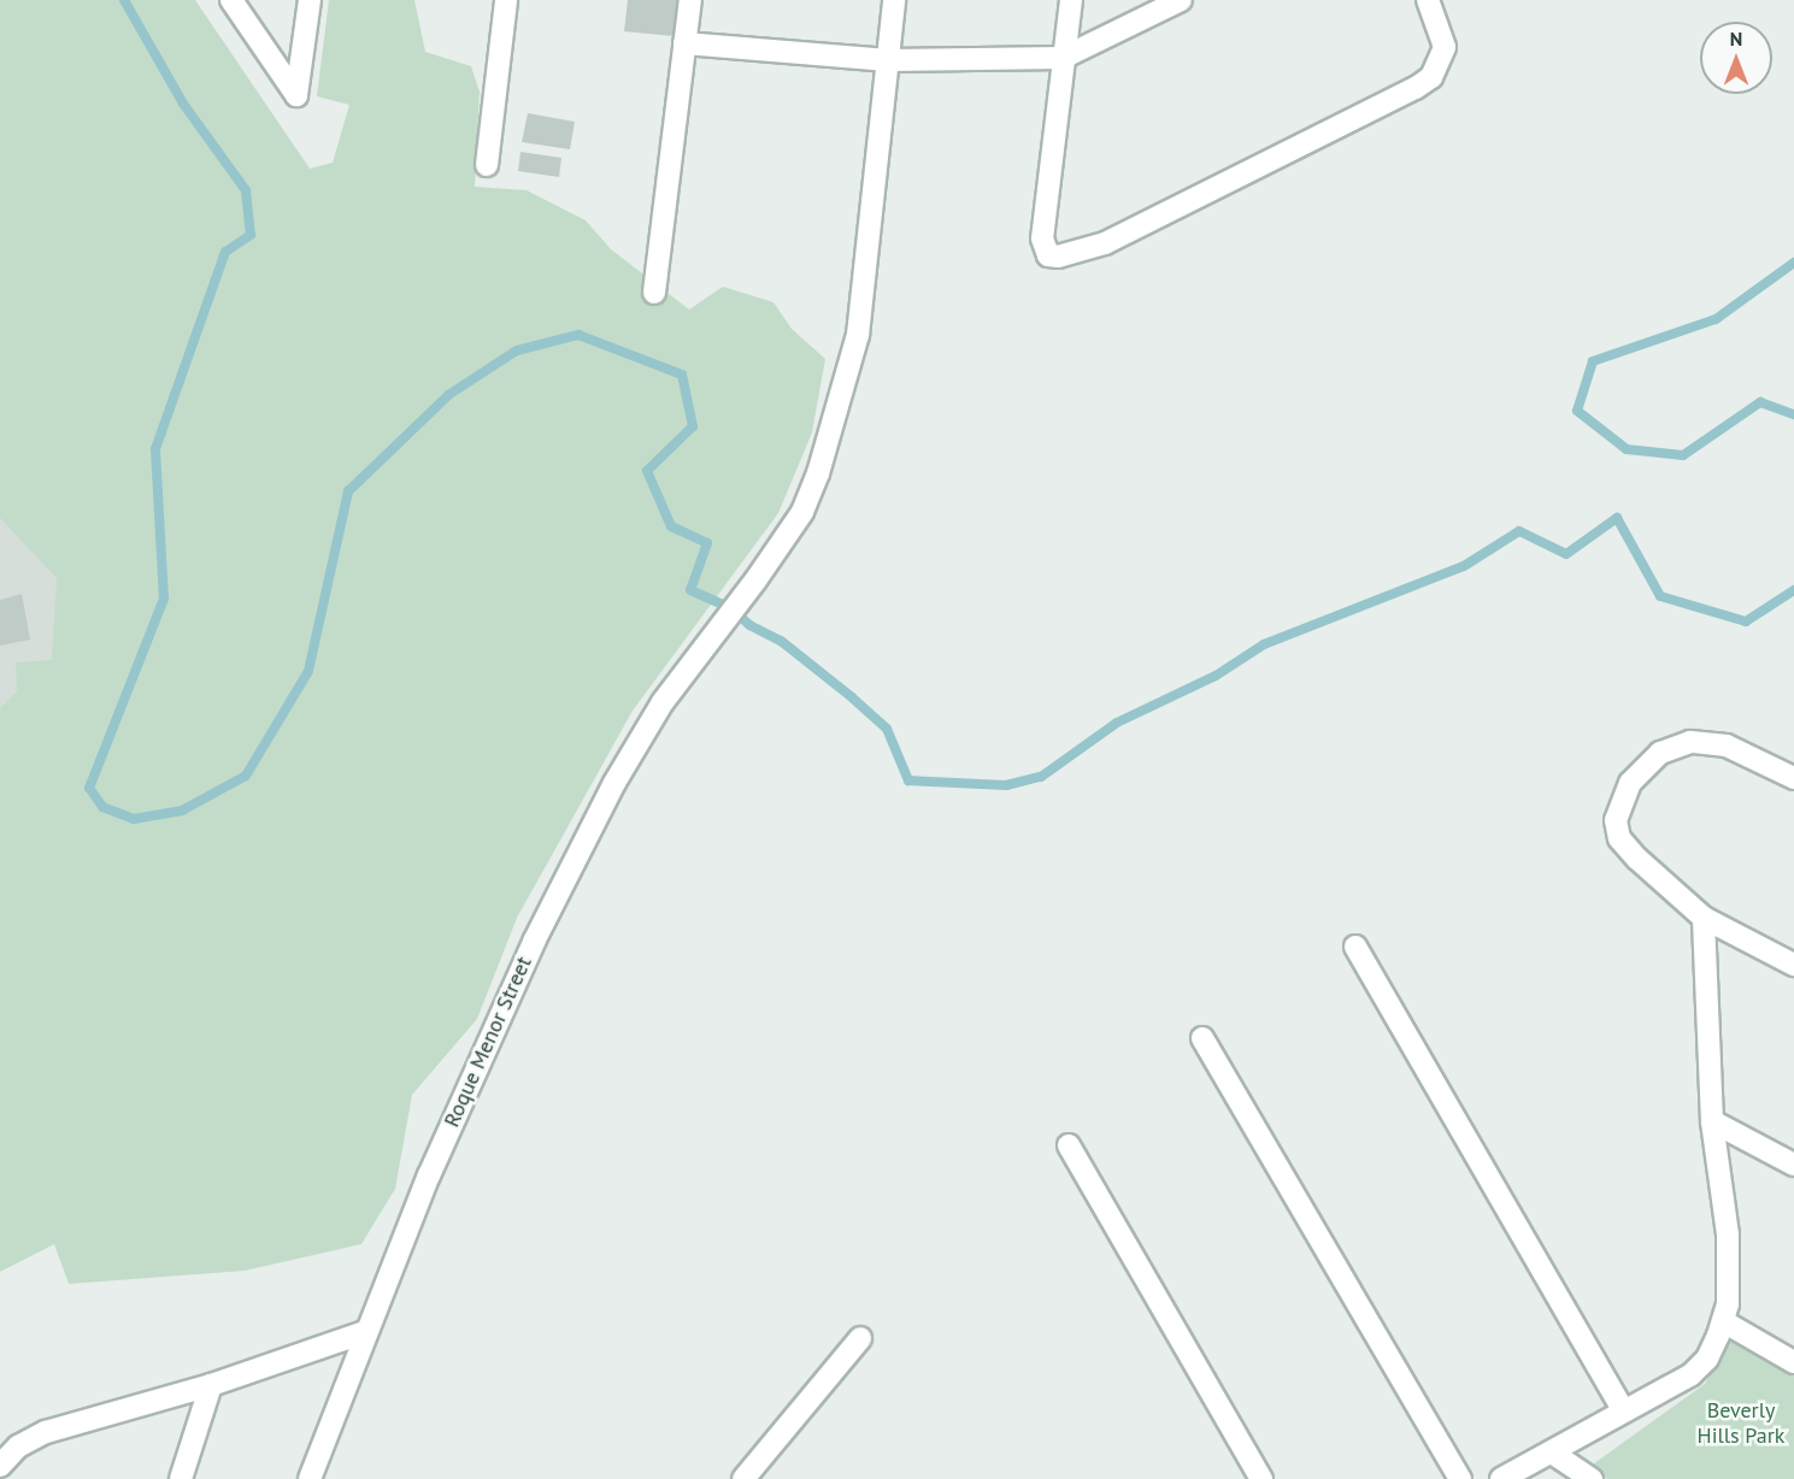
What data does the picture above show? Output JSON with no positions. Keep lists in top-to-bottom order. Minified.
{"streets":{"street":["Roque Menor Street"]},"parks":["Beverly Hills Park"],"north":"top"}
